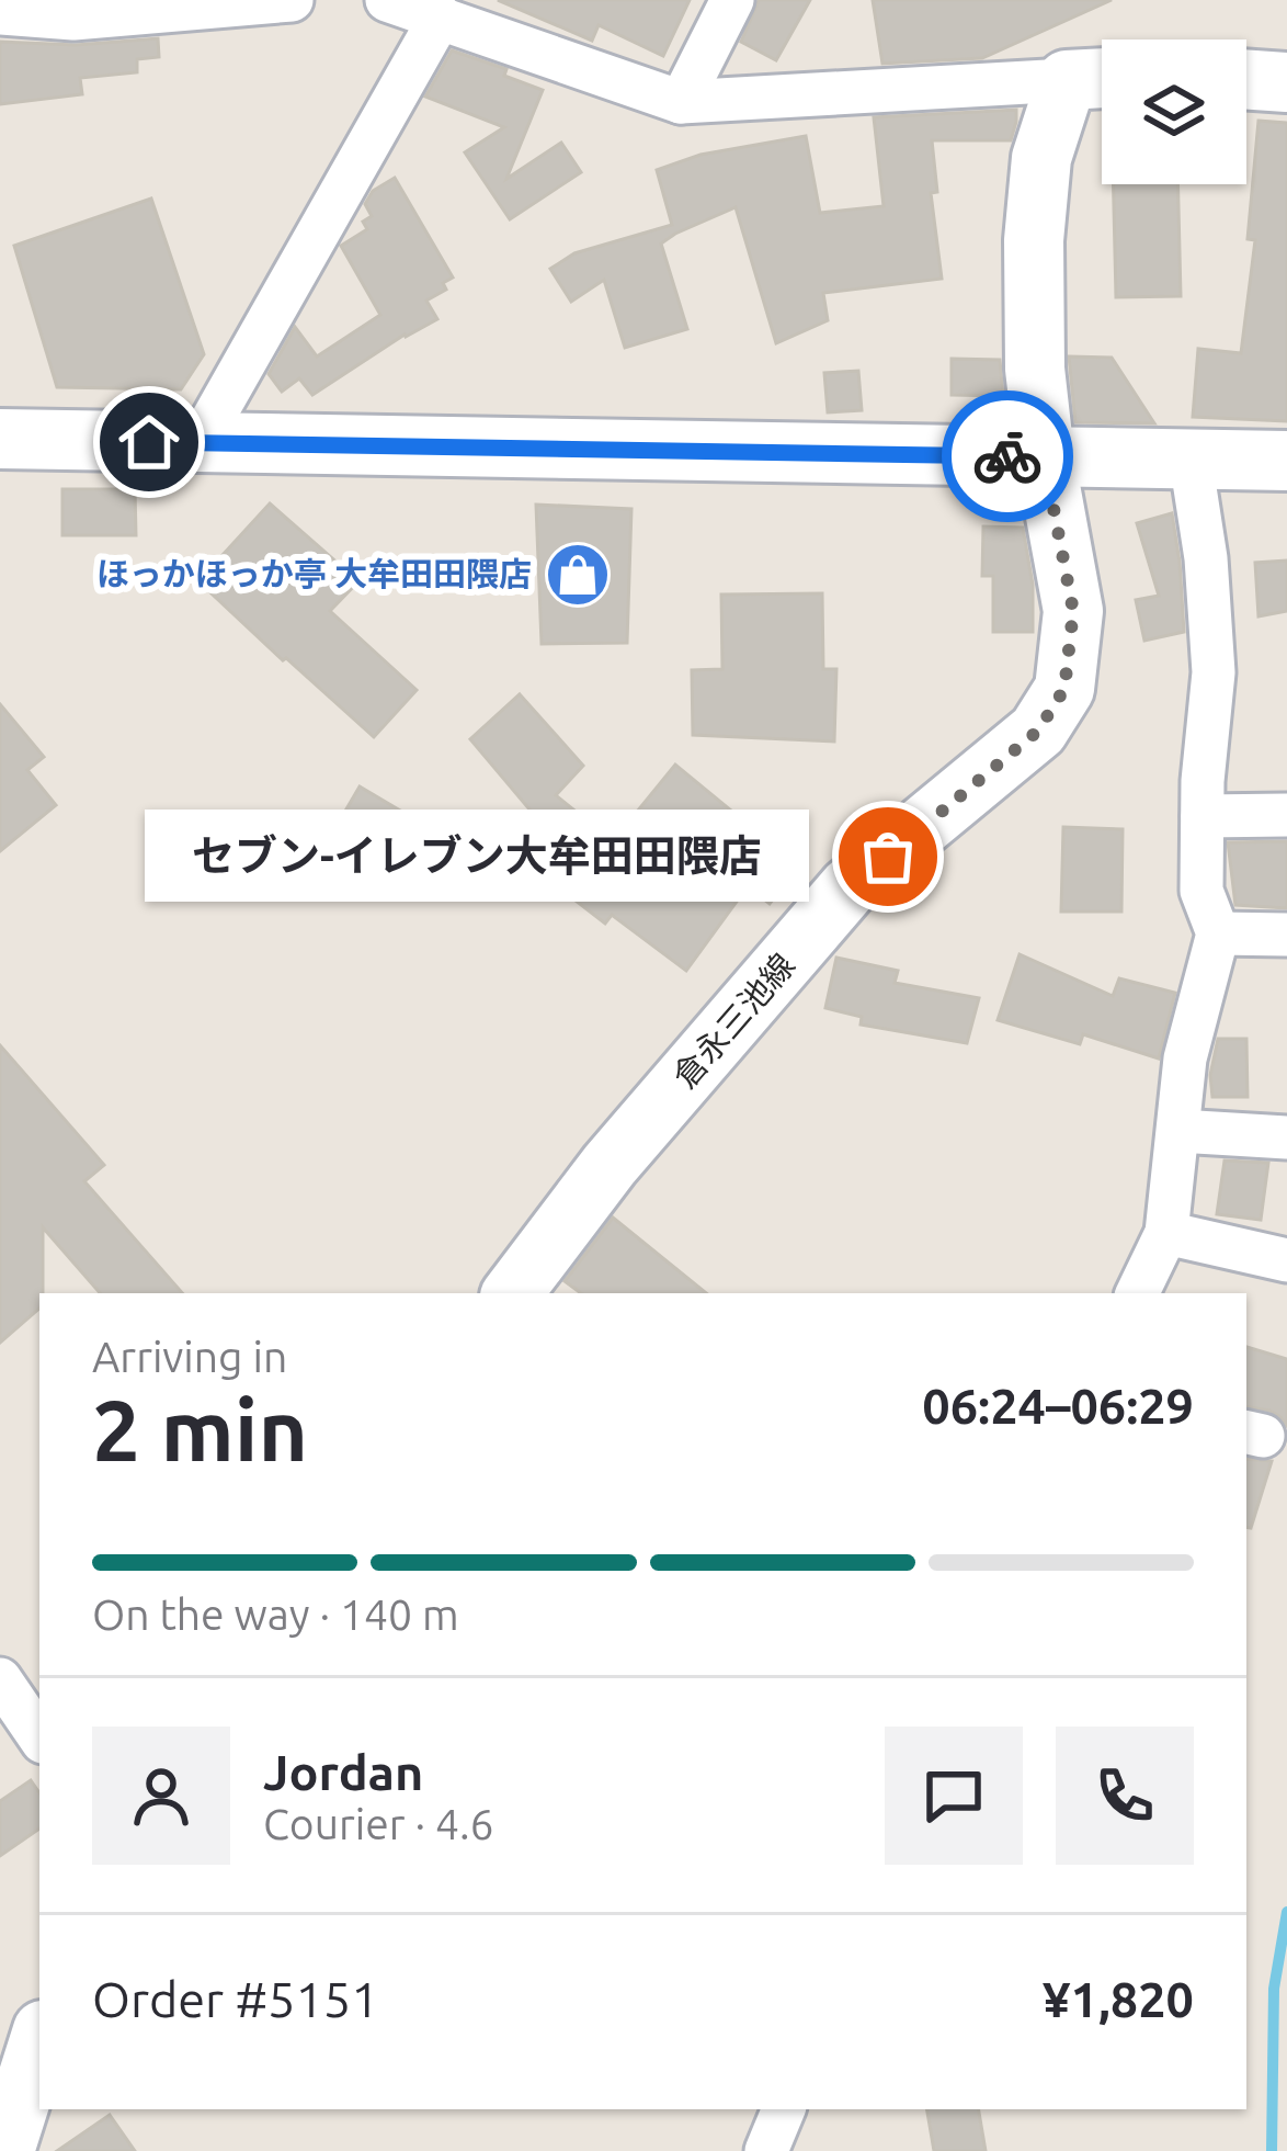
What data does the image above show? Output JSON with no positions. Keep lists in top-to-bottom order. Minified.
{"streets":{"main road":["倉永三池線"]},"places":{"shop":["ほっかほっか亭 大牟田田隈店"],"other":["セブン-イレブン大牟田田隈店"]},"page":{"bubble":"セブン-イレブン大牟田田隈店","heading":["2 min","Arriving in","06:24–06:29"],"panel":["Jordan","Courier · 4.6","Order #5151","¥1,820"],"bar":"On the way · 140 m"}}
